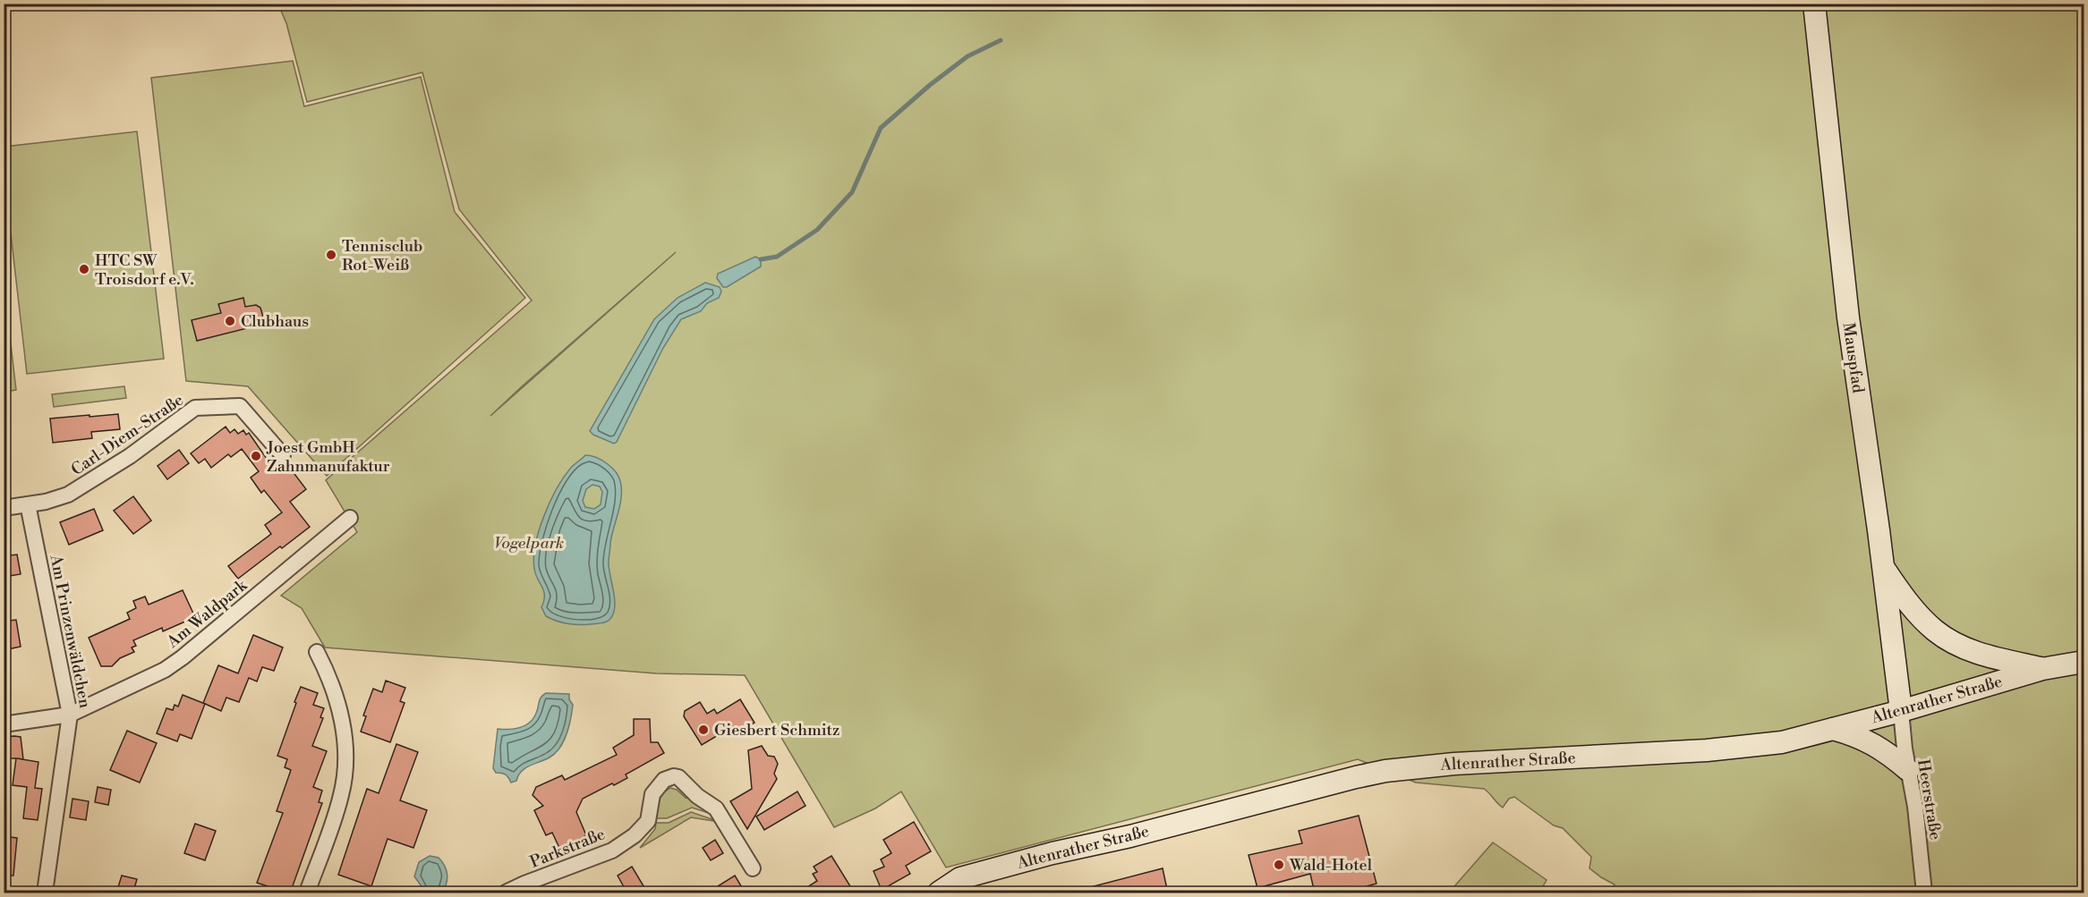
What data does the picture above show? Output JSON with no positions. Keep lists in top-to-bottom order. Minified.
{"streets":{"street":["Mauspfad","Carl-Diem-Straße","Am Waldpark","Am Prinzenwäldchen","Altenrather Straße","Heerstraße","Parkstraße"]},"crossings":[["Mauspfad","Altenrather Straße"],["Mauspfad","Heerstraße"],["Carl-Diem-Straße","Am Prinzenwäldchen"],["Am Waldpark","Am Prinzenwäldchen"],["Altenrather Straße","Heerstraße"]],"parks":["Vogelpark"],"places":["Tennisclub Rot-Weiß","HTC SW Troisdorf e.V.","Clubhaus","Joest GmbH Zahnmanufaktur","Giesbert Schmitz","Wald-Hotel"]}
